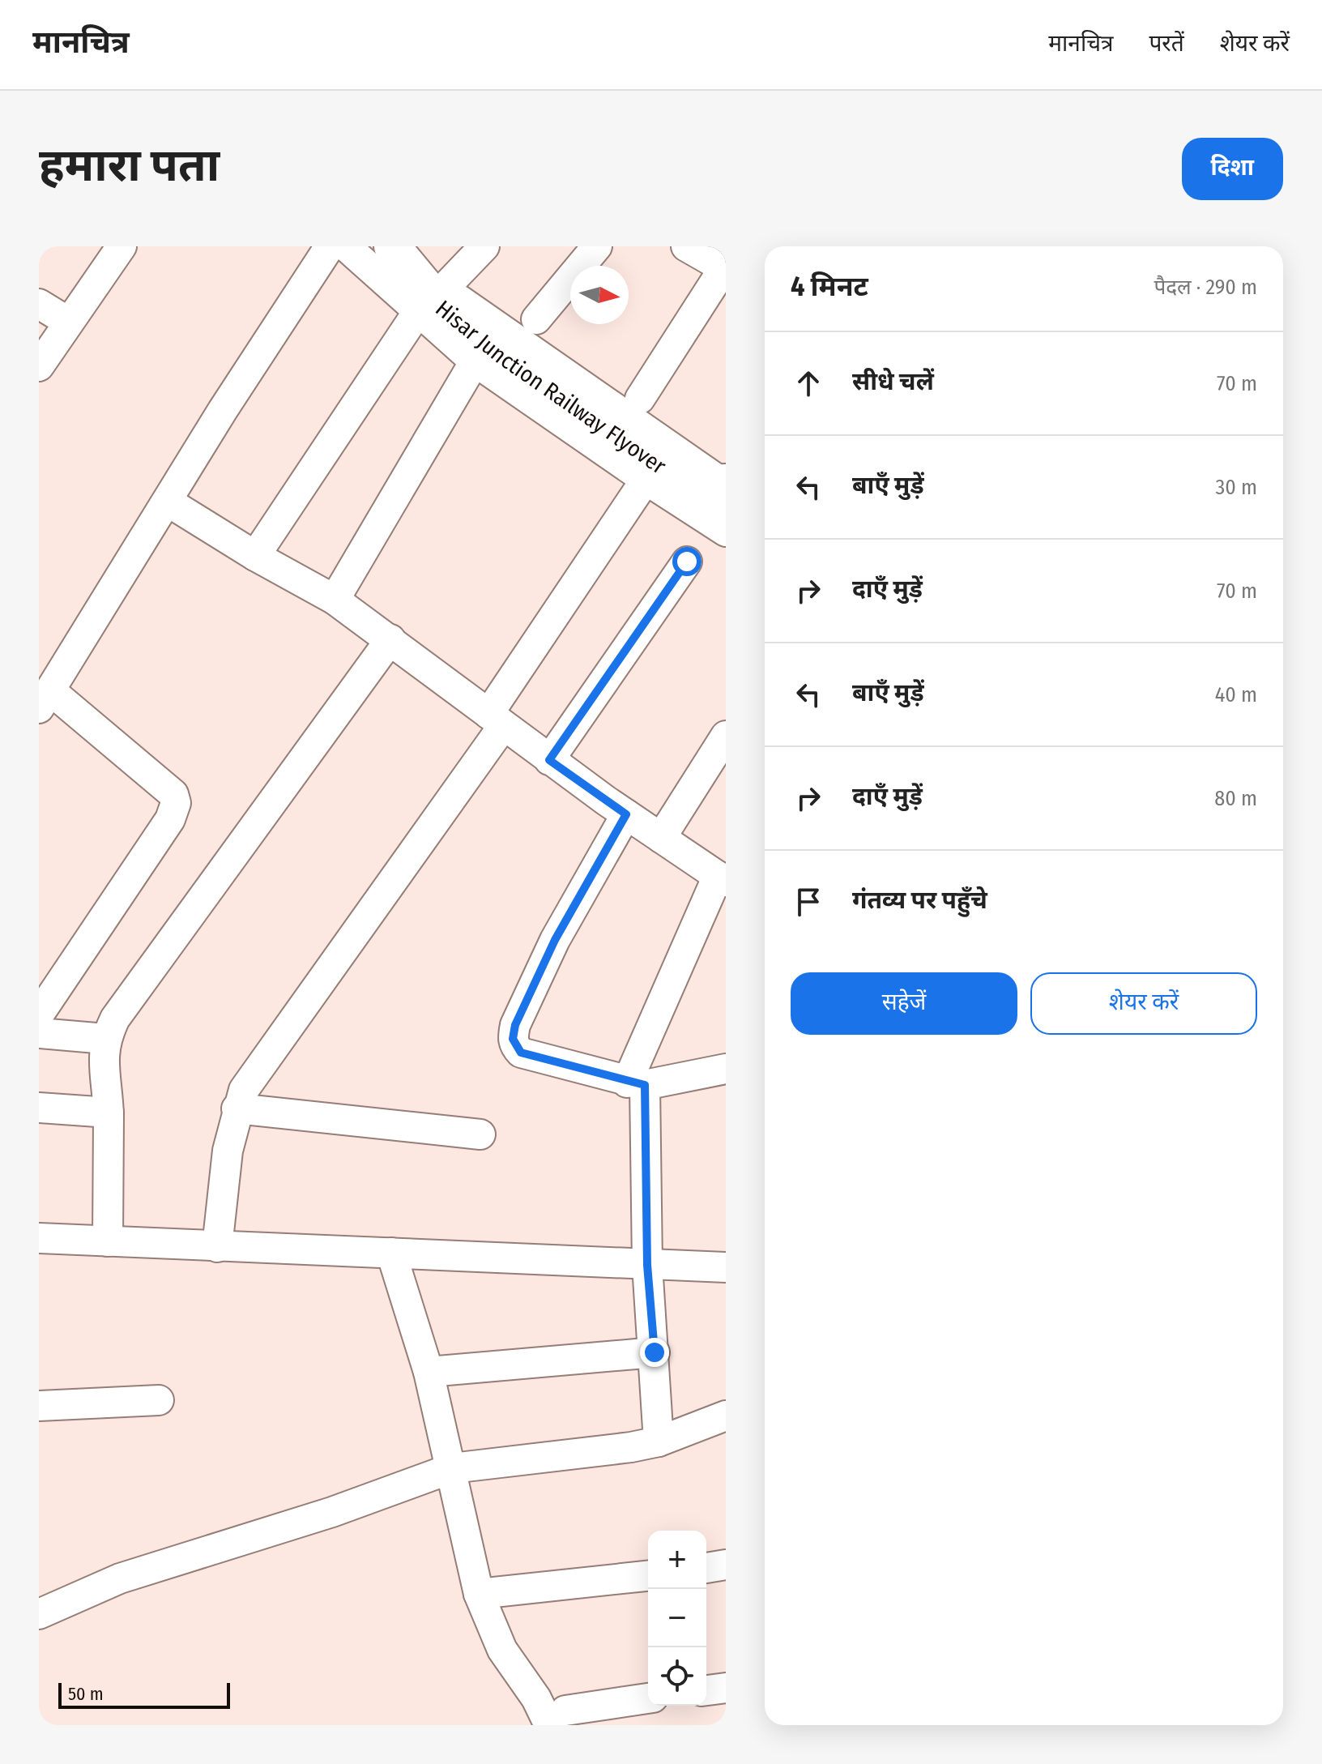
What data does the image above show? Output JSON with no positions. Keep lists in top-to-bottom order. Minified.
{"streets":{"main road":["Hisar Junction Railway Flyover"]},"scale_bar":"50 m","north":"right","page":{"header":"मानचित्र","nav":["मानचित्र","परतें","शेयर करें"],"buttons":["दिशा",["सहेजें","शेयर करें"]],"title":"हमारा पता","heading":["4 मिनट","पैदल · 290 m"],"list":[["सीधे चलें","70 m"],["बाएँ मुड़ें","30 m"],["दाएँ मुड़ें","70 m"],["बाएँ मुड़ें","40 m"],["दाएँ मुड़ें","80 m"],"गंतव्य पर पहुँचे"],"map_buttons":["+","−"],"scale":"50 m"}}
